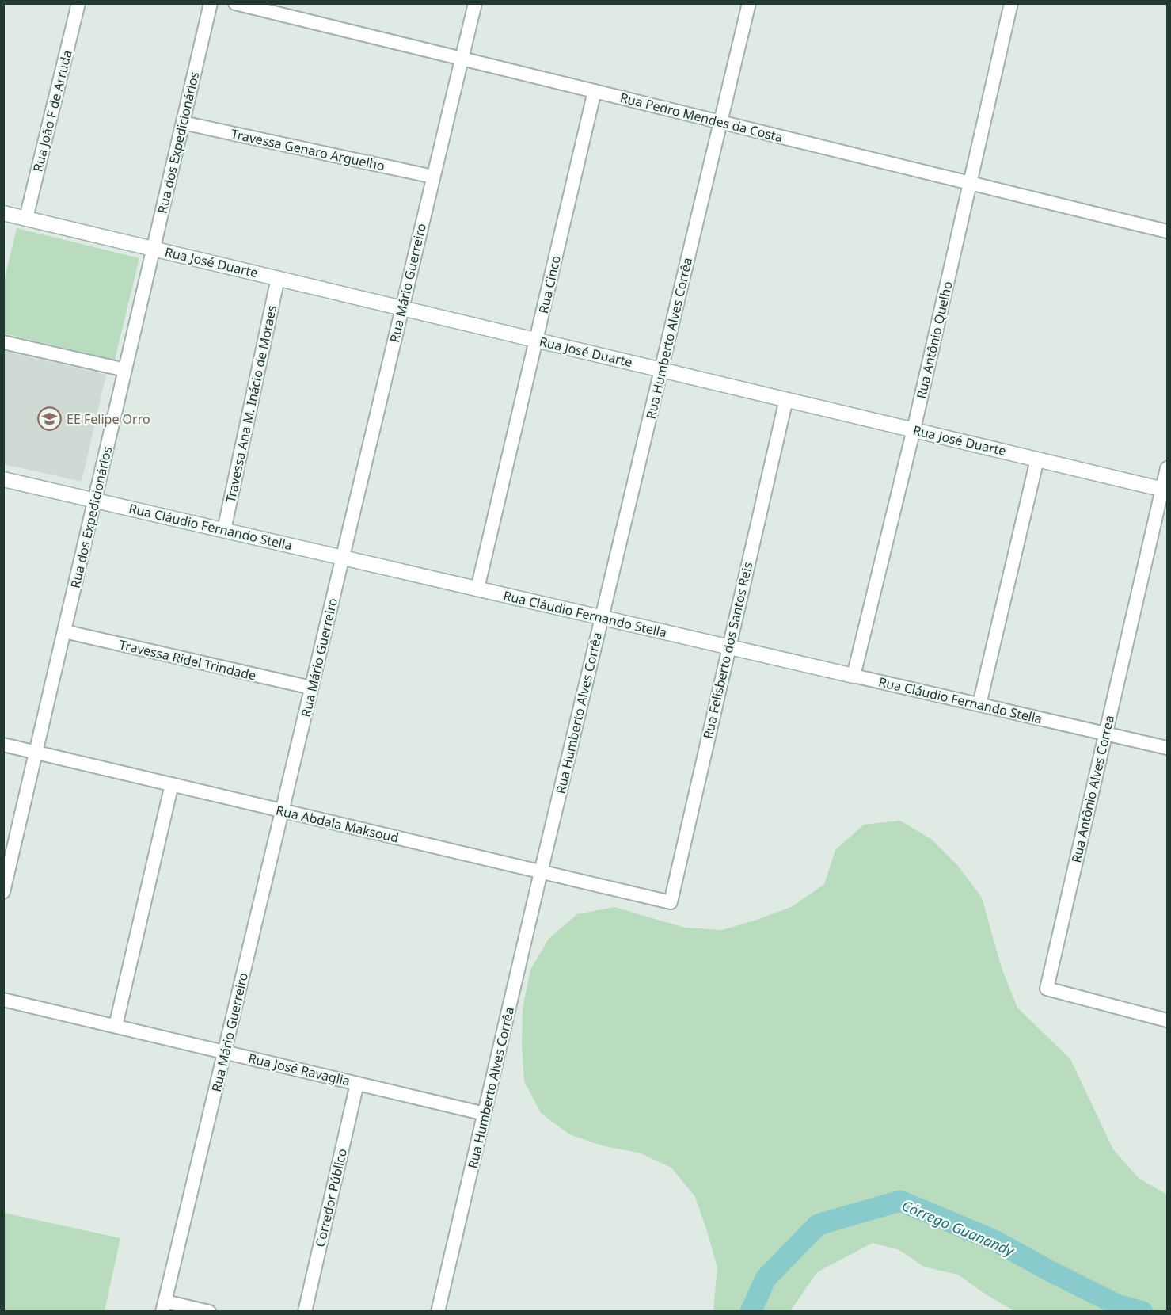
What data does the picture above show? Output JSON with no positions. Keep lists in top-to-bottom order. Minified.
{"streets":{"street":["Rua João F de Arruda","Rua Pedro Mendes da Costa","Rua dos Expedicionários","Travessa Genaro Arguelho","Rua José Duarte","Rua Mário Guerreiro","Rua Cinco","Rua Humberto Alves Corrêa","Rua Antônio Quelho","Travessa Ana M. Inácio de Moraes","Rua Cláudio Fernando Stella","Rua Felisberto dos Santos Reis","Travessa Ridel Trindade","Rua Antônio Alves Correa","Rua Abdala Maksoud","Rua José Ravaglia","Corredor Público"]},"crossings":[["Rua João F de Arruda","Rua José Duarte"],["Rua Pedro Mendes da Costa","Rua Mário Guerreiro"],["Rua Pedro Mendes da Costa","Rua Cinco"],["Rua Pedro Mendes da Costa","Rua Humberto Alves Corrêa"],["Rua Pedro Mendes da Costa","Rua Antônio Quelho"],["Rua dos Expedicionários","Travessa Genaro Arguelho"],["Rua dos Expedicionários","Rua José Duarte"],["Rua dos Expedicionários","Rua Cláudio Fernando Stella"],["Rua dos Expedicionários","Travessa Ridel Trindade"],["Rua dos Expedicionários","Rua Abdala Maksoud"],["Travessa Genaro Arguelho","Rua Mário Guerreiro"],["Rua José Duarte","Rua Mário Guerreiro"],["Rua José Duarte","Rua Cinco"],["Rua José Duarte","Rua Humberto Alves Corrêa"],["Rua José Duarte","Rua Antônio Quelho"],["Rua José Duarte","Travessa Ana M. Inácio de Moraes"],["Rua José Duarte","Rua Felisberto dos Santos Reis"],["Rua José Duarte","Rua Antônio Alves Correa"],["Rua Mário Guerreiro","Rua Cláudio Fernando Stella"],["Rua Mário Guerreiro","Travessa Ridel Trindade"],["Rua Mário Guerreiro","Rua Abdala Maksoud"],["Rua Mário Guerreiro","Rua José Ravaglia"],["Rua Cinco","Rua Cláudio Fernando Stella"],["Rua Humberto Alves Corrêa","Rua Cláudio Fernando Stella"],["Rua Humberto Alves Corrêa","Rua Abdala Maksoud"],["Rua Humberto Alves Corrêa","Rua José Ravaglia"],["Rua Antônio Quelho","Rua Cláudio Fernando Stella"],["Travessa Ana M. Inácio de Moraes","Rua Cláudio Fernando Stella"],["Rua Cláudio Fernando Stella","Rua Felisberto dos Santos Reis"],["Rua Cláudio Fernando Stella","Rua Antônio Alves Correa"],["Rua Felisberto dos Santos Reis","Rua Abdala Maksoud"],["Rua José Ravaglia","Corredor Público"]],"water":["Córrego Guanandy"],"places":{"school or university":["EE Felipe Orro"]}}
